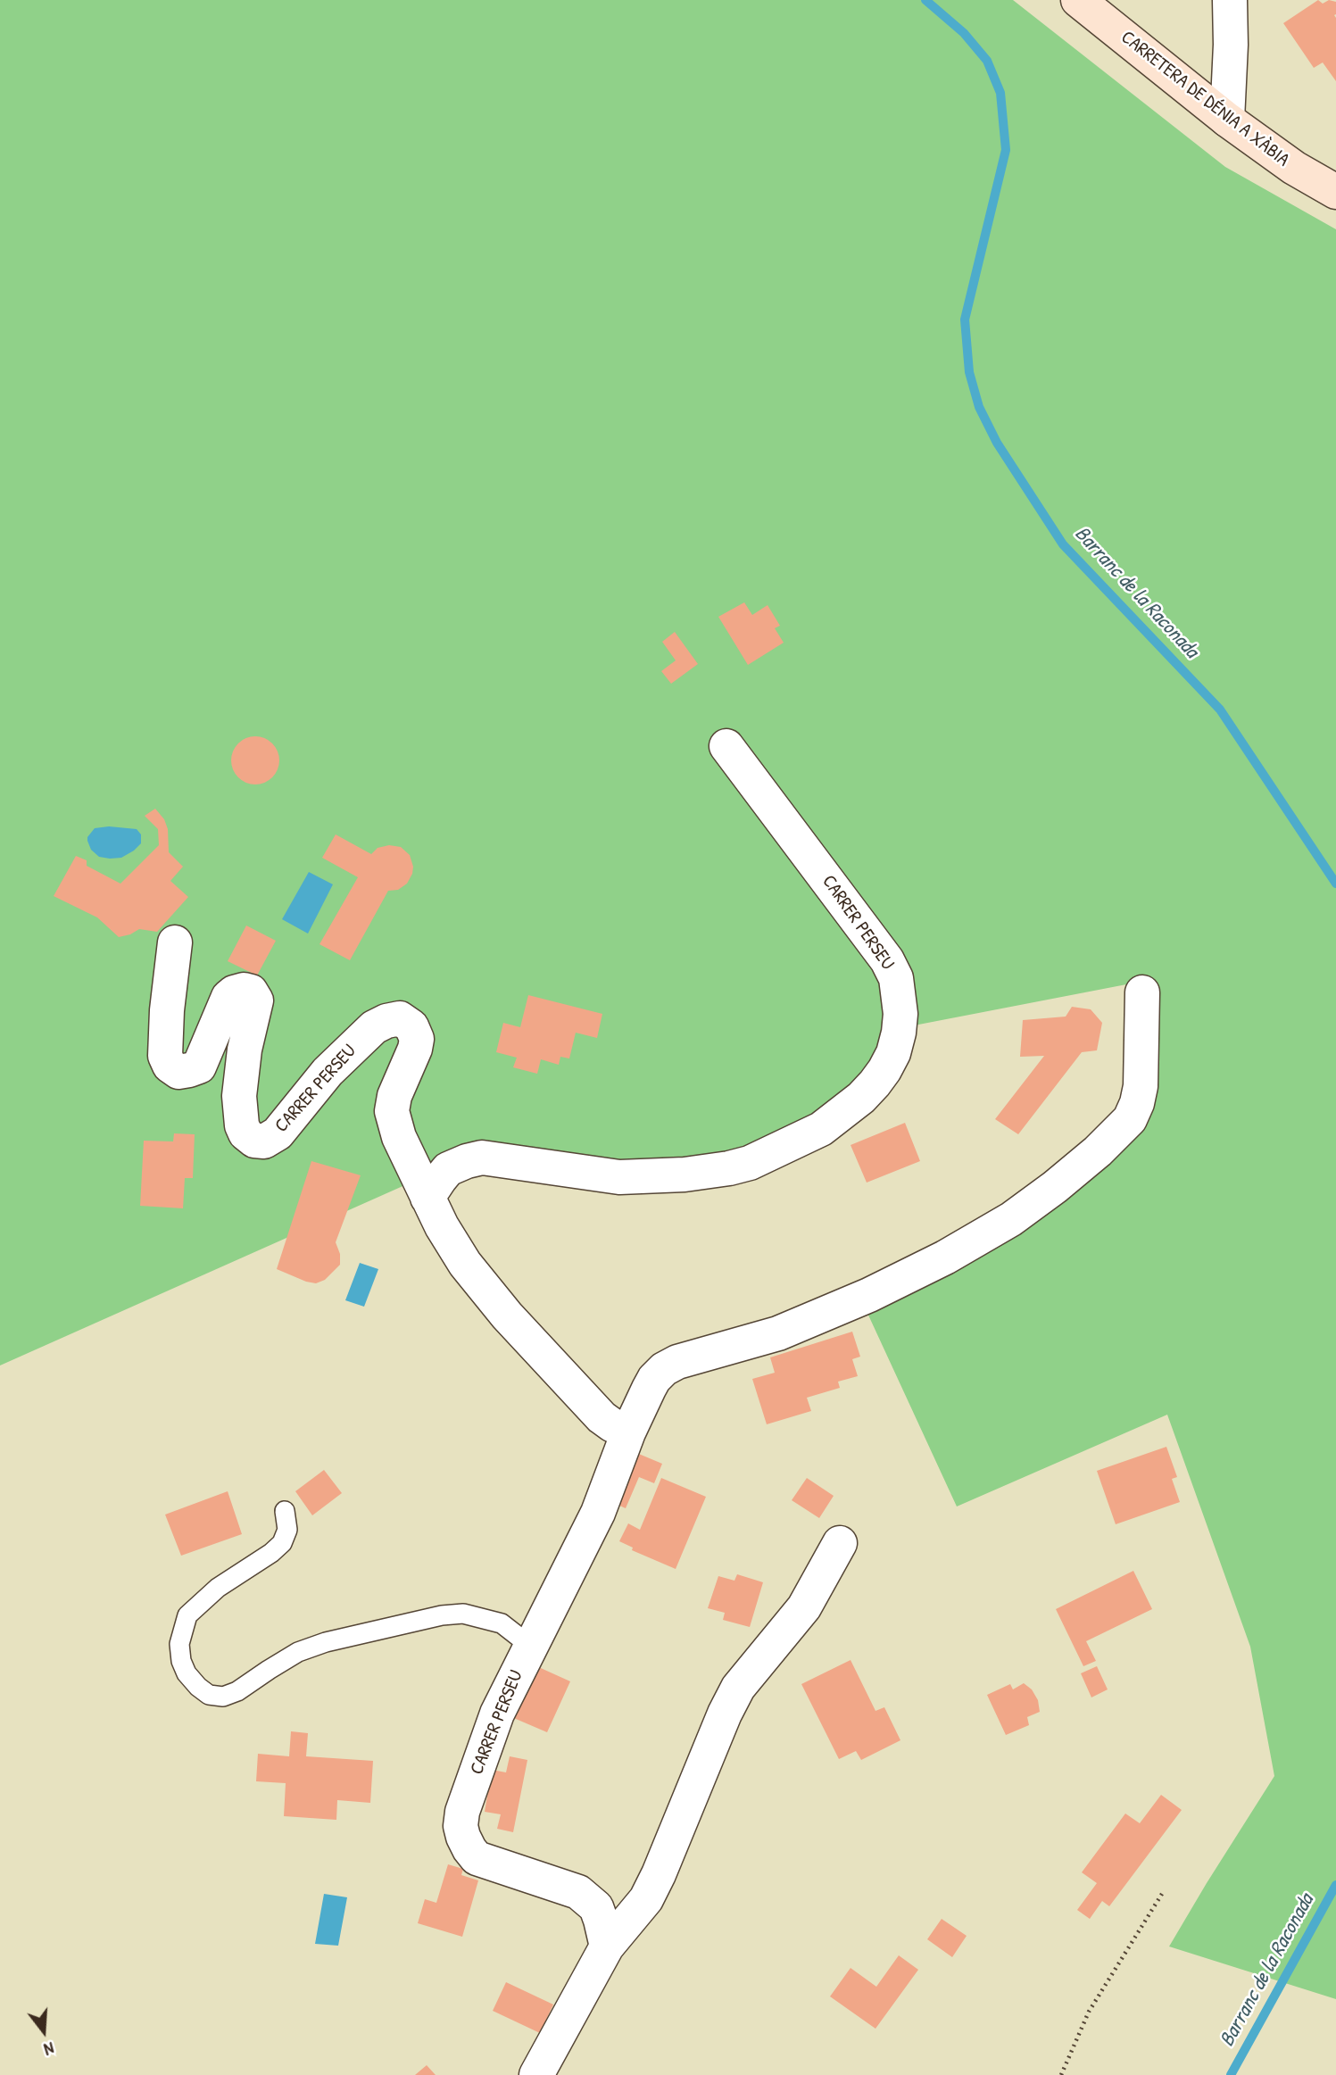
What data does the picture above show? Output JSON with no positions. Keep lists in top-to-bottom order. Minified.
{"streets":{"street":["CARRETERA DE DÉNIA A XÀBIA","CARRER PERSEU"]},"water":["Barranc de la Raconada"],"north":"bottom"}
